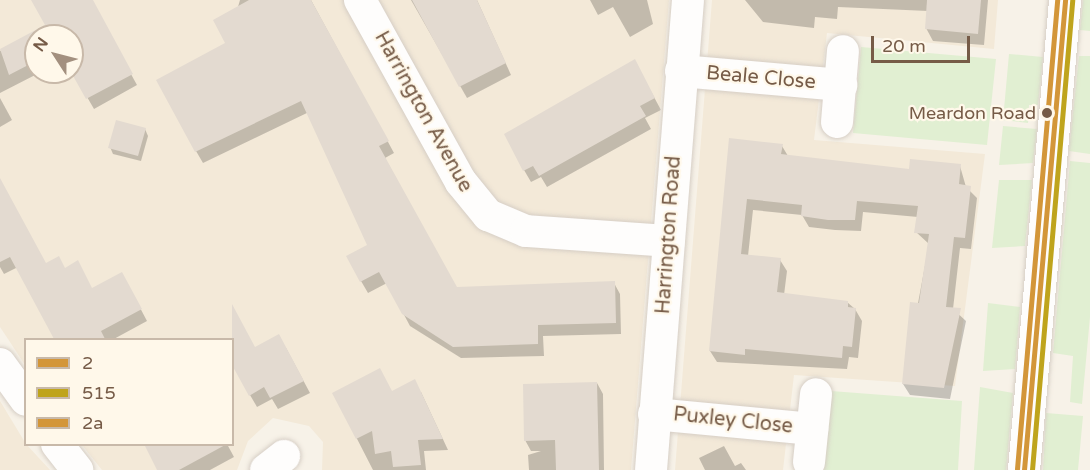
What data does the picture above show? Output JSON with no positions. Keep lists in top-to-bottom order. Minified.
{"streets":{"street":["Beale Close","Harrington Avenue","Harrington Road","Puxley Close"]},"crossings":[["Beale Close","Harrington Road"],["Harrington Avenue","Harrington Road"],["Harrington Road","Puxley Close"]],"places":["Meardon Road"],"lines":["transit line 2","transit line 2a","transit line 515"],"legend":["2","515","2a"],"scale_bar":"20 m","north":"top left"}
